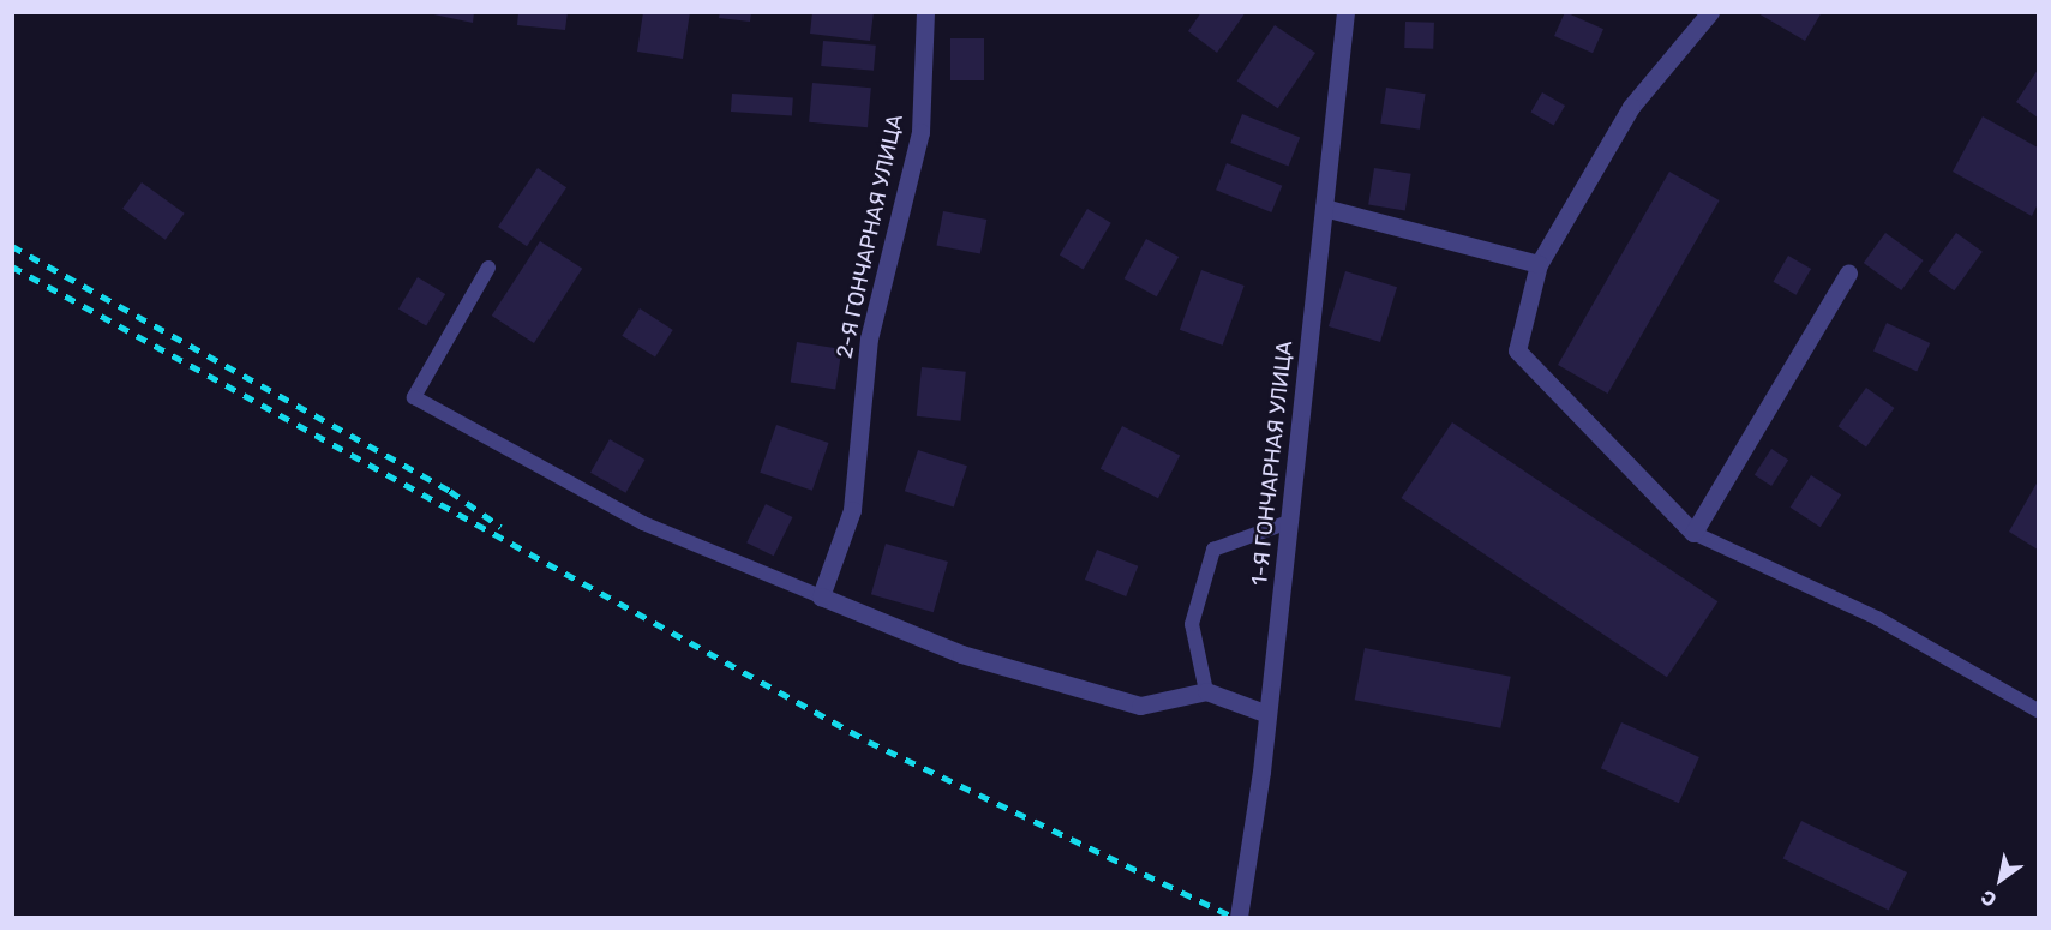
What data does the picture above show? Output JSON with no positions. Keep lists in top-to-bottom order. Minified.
{"streets":{"street":["2-Я ГОНЧАРНАЯ УЛИЦА","1-Я ГОНЧАРНАЯ УЛИЦА"]},"north":"bottom left"}
